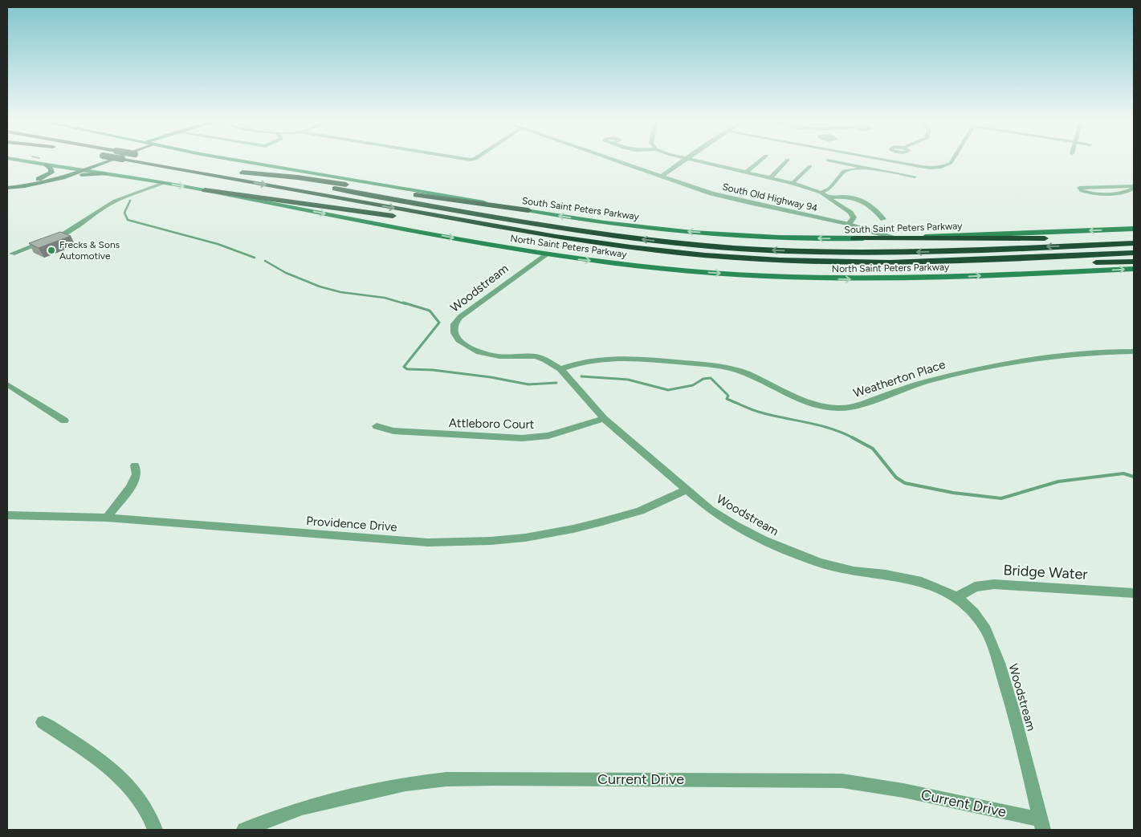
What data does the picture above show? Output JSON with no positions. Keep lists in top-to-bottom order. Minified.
{"streets":{"main road":["South Saint Peters Parkway","North Saint Peters Parkway"],"street":["South Old Highway 94","Woodstream","Weatherton Place","Attleboro Court","Providence Drive","Bridge Water","Current Drive"]},"crossings":[["South Old Highway 94","South Saint Peters Parkway"],["North Saint Peters Parkway","Woodstream"],["Woodstream","Weatherton Place"],["Woodstream","Attleboro Court"],["Woodstream","Providence Drive"],["Woodstream","Bridge Water"],["Woodstream","Current Drive"]],"one_way":["South Saint Peters Parkway","North Saint Peters Parkway"],"places":["Frecks & Sons Automotive"]}
